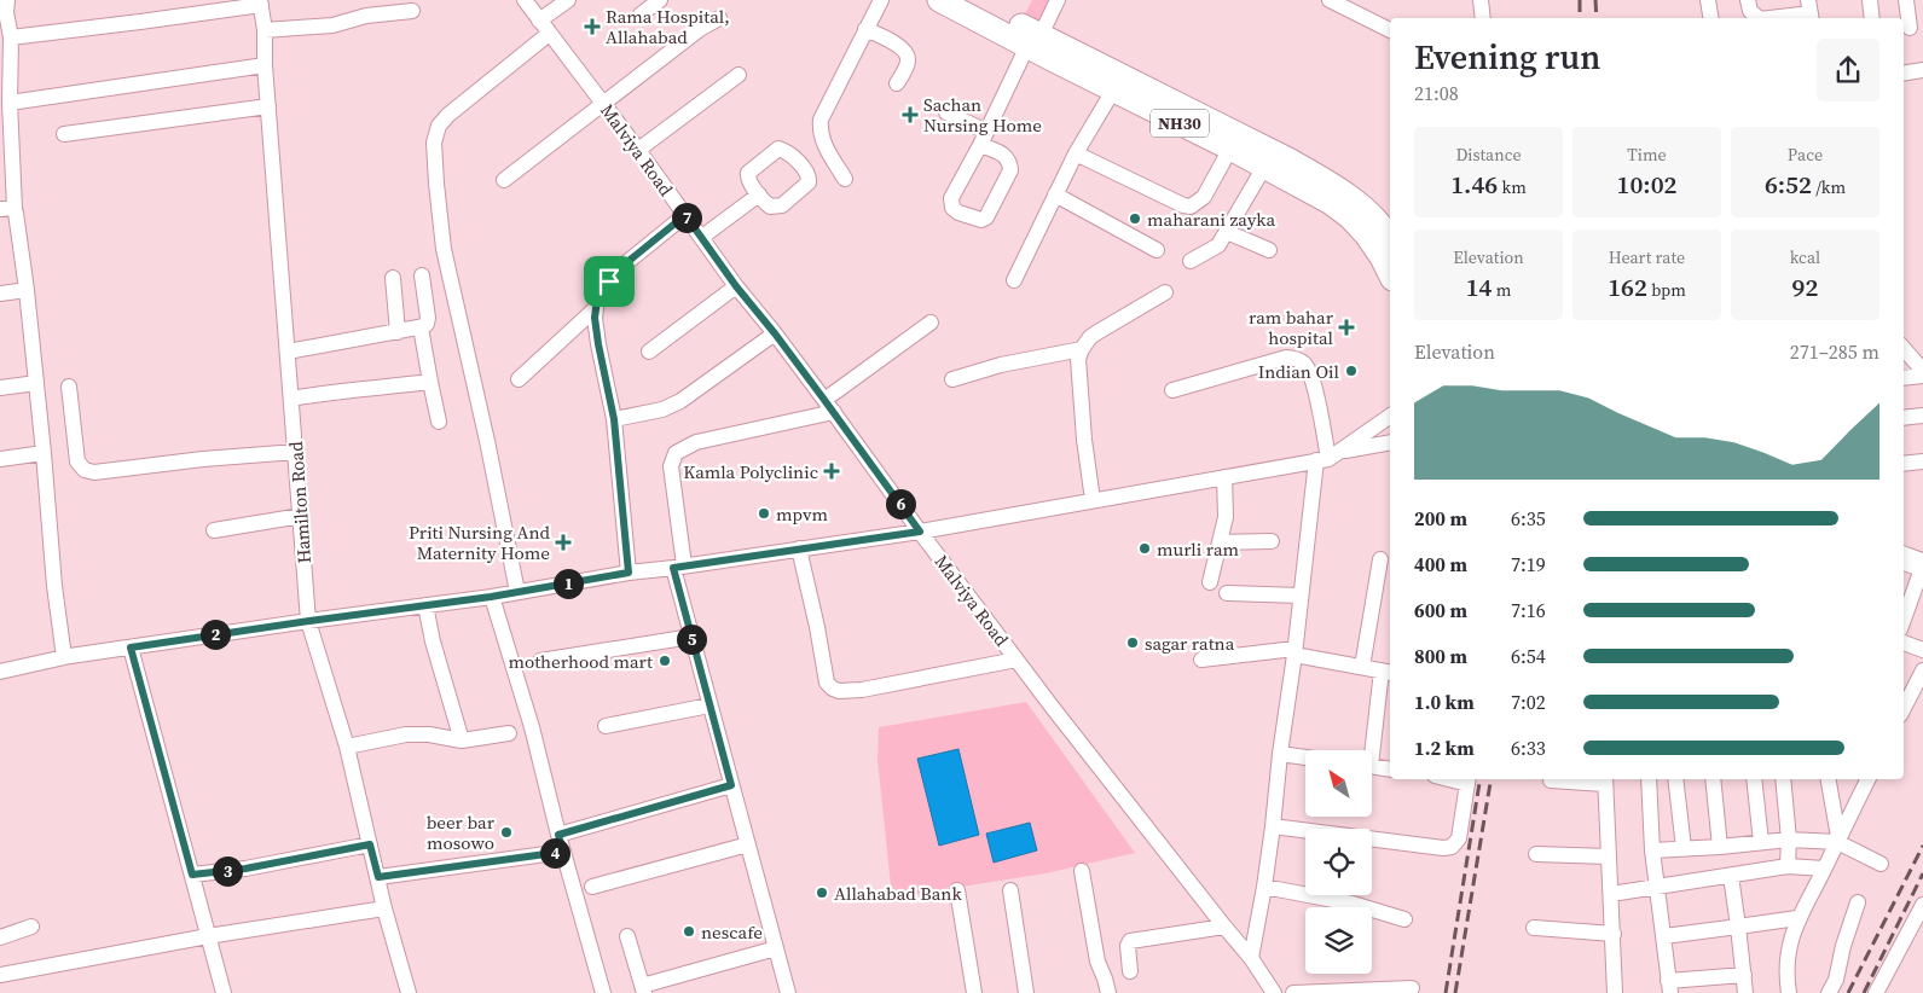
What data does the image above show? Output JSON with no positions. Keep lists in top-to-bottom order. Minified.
{"streets":{"highway":["NH30"],"street":["Malviya Road","Hamilton Road"]},"places":{"health":["Rama Hospital, Allahabad","Sachan Nursing Home","ram bahar hospital","Kamla Polyclinic","Priti Nursing And Maternity Home"],"other":["maharani zayka","Indian Oil","mpvm","murli ram","sagar ratna","motherhood mart","beer bar mosowo","Allahabad Bank","nescafe"]},"north":"top left","page":{"heading":["Evening run","21:08"],"stats":[["Distance","1.46 km"],["Time","10:02"],["Pace","6:52 /km"],["Elevation","14 m"],["Heart rate","162 bpm"],["kcal","92"]],"pins":["7","6","1","2","5","4","3"],"chart":["Elevation","271–285 m"],"list":[{"name":"200 m","note":"6:35"},{"name":"400 m","note":"7:19"},{"name":"600 m","note":"7:16"},{"name":"800 m","note":"6:54"},{"name":"1.0 km","note":"7:02"},{"name":"1.2 km","note":"6:33"}]}}
